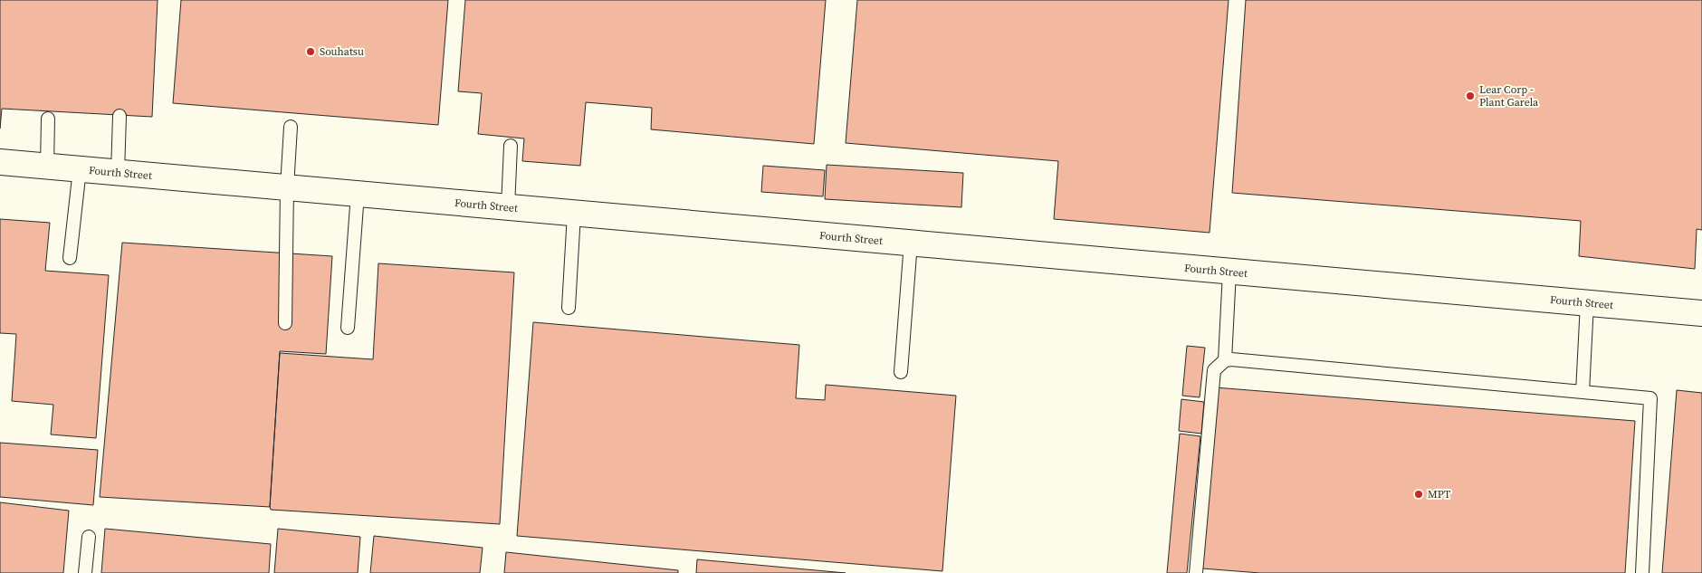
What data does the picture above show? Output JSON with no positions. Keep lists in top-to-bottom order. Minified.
{"streets":{"street":["Fourth Street"]},"places":["Souhatsu","Lear Corp - Plant Garela","MPT"]}
